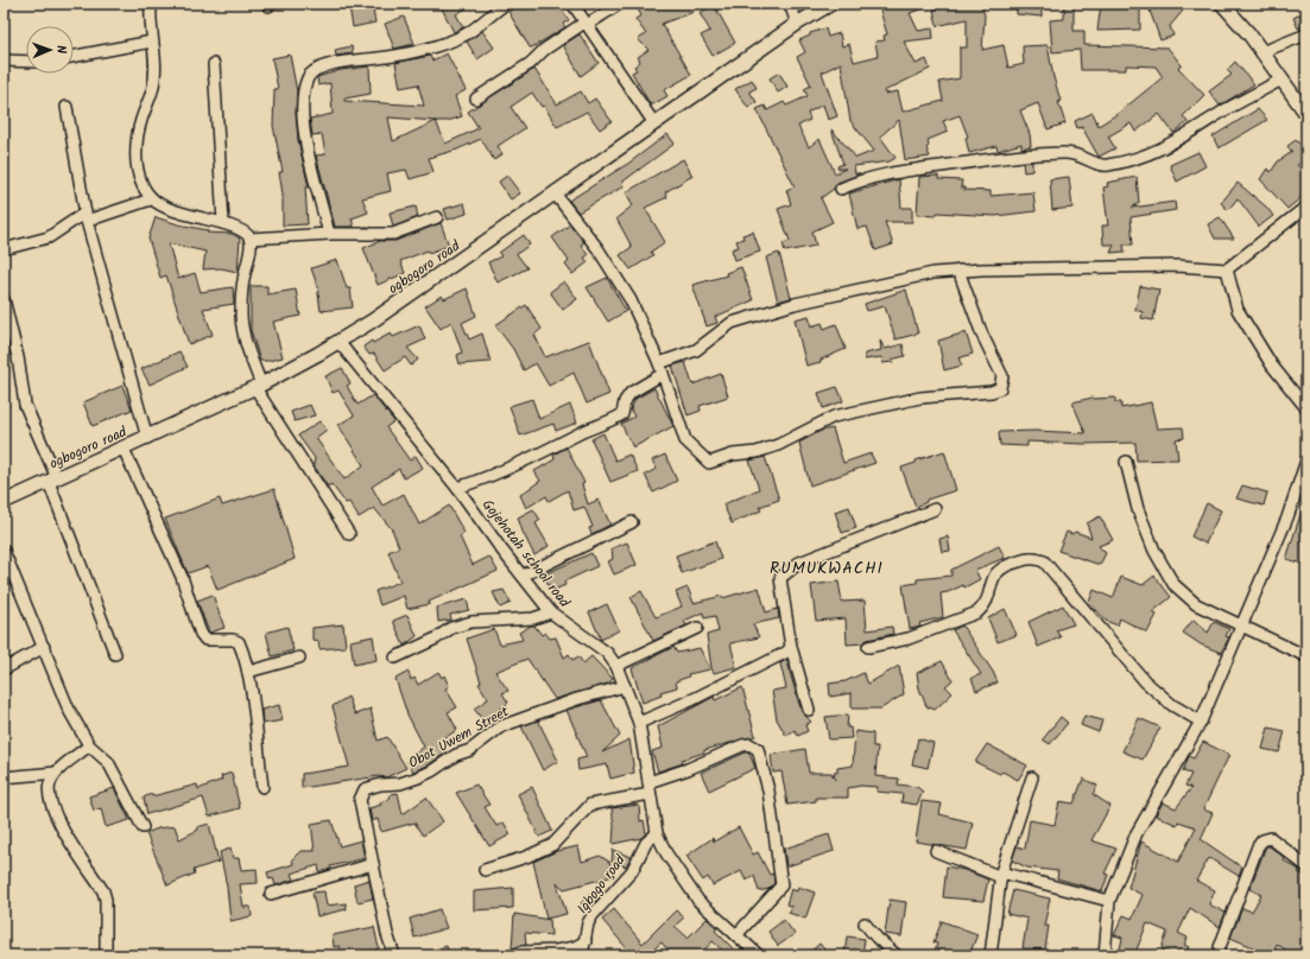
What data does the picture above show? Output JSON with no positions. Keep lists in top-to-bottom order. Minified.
{"streets":{"street":["ogbogoro road","Gojehotah school road","Obot Uwem Street","Igbogo road"]},"crossings":[["ogbogoro road","Gojehotah school road"],["Gojehotah school road","Obot Uwem Street"],["Gojehotah school road","Igbogo road"]],"districts":["RUMUKWACHI"],"north":"right"}
